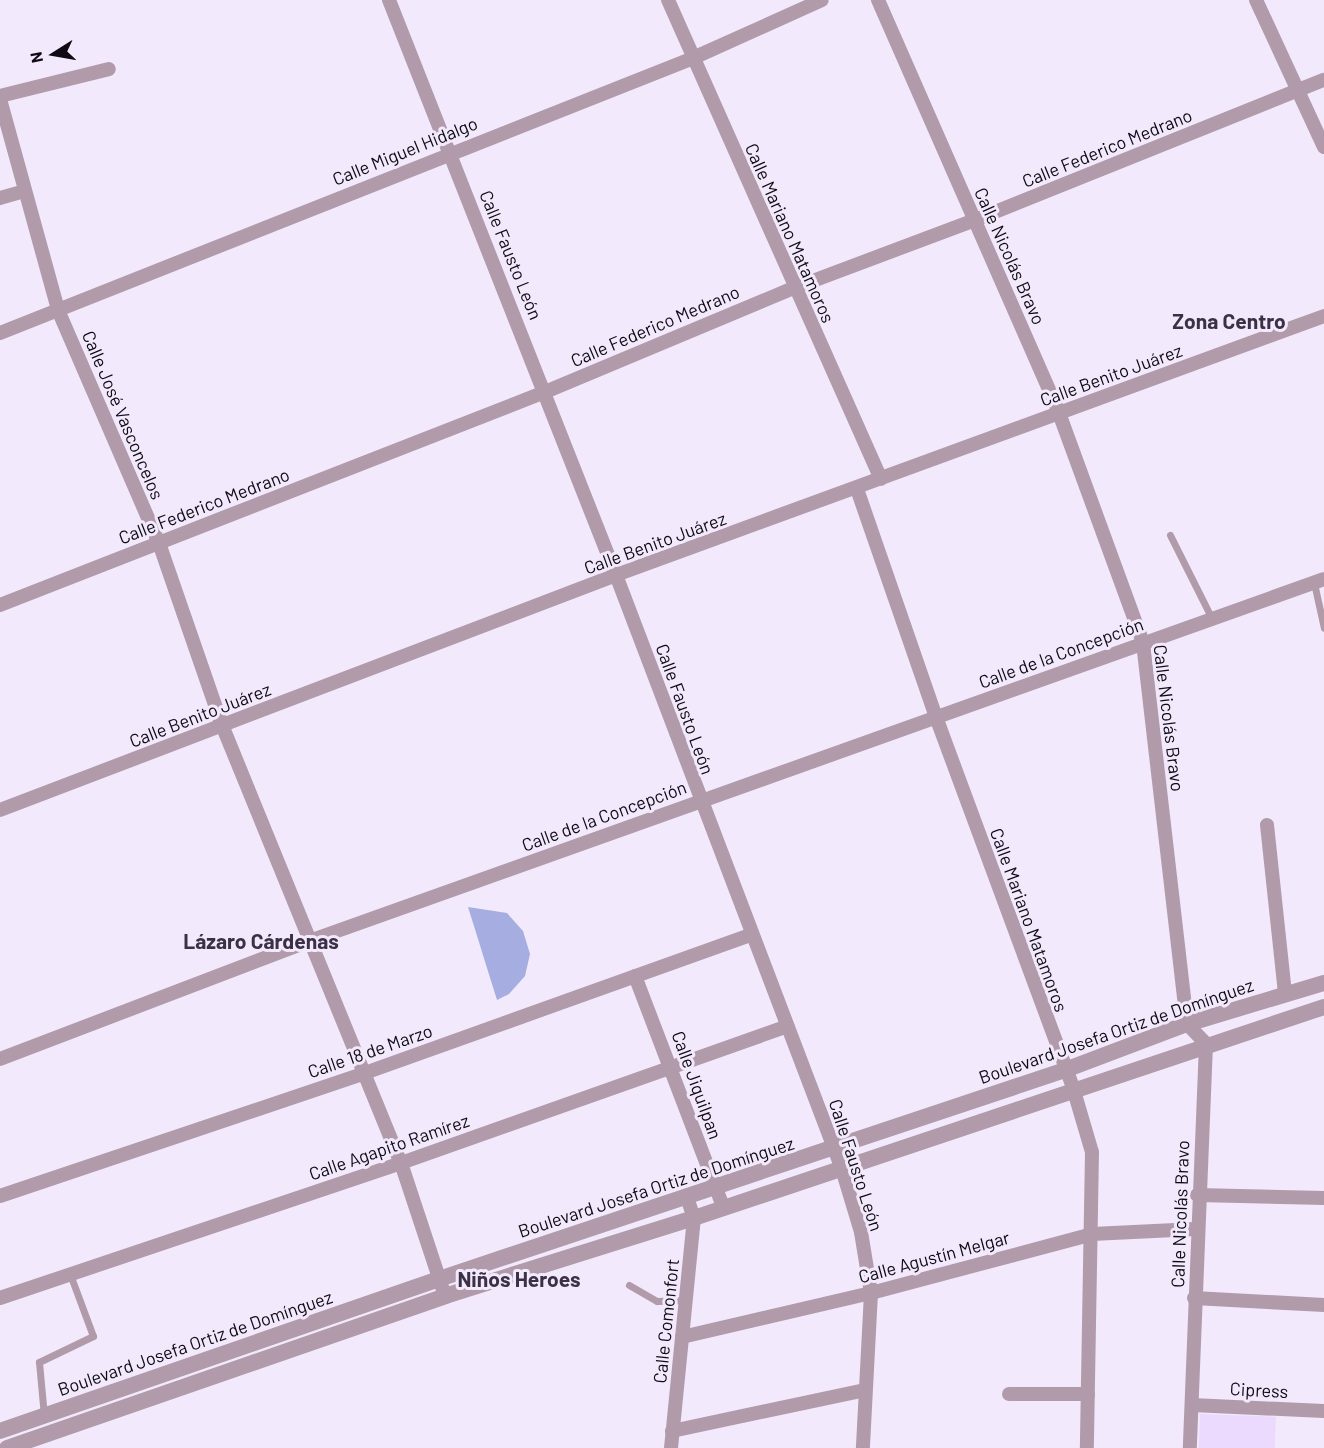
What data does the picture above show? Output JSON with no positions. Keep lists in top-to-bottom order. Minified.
{"streets":{"street":["Calle Federico Medrano","Calle Miguel Hidalgo","Calle Mariano Matamoros","Calle Fausto León","Calle Nicolás Bravo","Calle Benito Juárez","Calle José Vasconcelos","Calle de la Concepción","Boulevard Josefa Ortiz de Domínguez","Calle 18 de Marzo","Calle Jiquilpan","Calle Agapito Ramírez","Calle Agustín Melgar","Calle Comonfort","Cipress"]},"crossings":[["Calle Federico Medrano","Calle Mariano Matamoros"],["Calle Federico Medrano","Calle Fausto León"],["Calle Federico Medrano","Calle Nicolás Bravo"],["Calle Federico Medrano","Calle José Vasconcelos"],["Calle Miguel Hidalgo","Calle Mariano Matamoros"],["Calle Miguel Hidalgo","Calle Fausto León"],["Calle Miguel Hidalgo","Calle José Vasconcelos"],["Calle Mariano Matamoros","Calle Benito Juárez"],["Calle Mariano Matamoros","Calle de la Concepción"],["Calle Mariano Matamoros","Boulevard Josefa Ortiz de Domínguez"],["Calle Mariano Matamoros","Calle Agustín Melgar"],["Calle Fausto León","Calle Benito Juárez"],["Calle Fausto León","Calle de la Concepción"],["Calle Fausto León","Boulevard Josefa Ortiz de Domínguez"],["Calle Fausto León","Calle 18 de Marzo"],["Calle Fausto León","Calle Agapito Ramírez"],["Calle Fausto León","Calle Agustín Melgar"],["Calle Nicolás Bravo","Calle Benito Juárez"],["Calle Nicolás Bravo","Calle de la Concepción"],["Calle Nicolás Bravo","Boulevard Josefa Ortiz de Domínguez"],["Calle Nicolás Bravo","Calle Agustín Melgar"],["Calle Nicolás Bravo","Cipress"],["Calle Benito Juárez","Calle José Vasconcelos"],["Calle José Vasconcelos","Calle de la Concepción"],["Calle José Vasconcelos","Boulevard Josefa Ortiz de Domínguez"],["Calle José Vasconcelos","Calle 18 de Marzo"],["Calle José Vasconcelos","Calle Agapito Ramírez"],["Boulevard Josefa Ortiz de Domínguez","Calle Jiquilpan"],["Boulevard Josefa Ortiz de Domínguez","Calle Comonfort"],["Calle 18 de Marzo","Calle Jiquilpan"],["Calle Jiquilpan","Calle Agapito Ramírez"],["Calle Agustín Melgar","Calle Comonfort"]],"districts":["Zona Centro","Lázaro Cárdenas","Niños Heroes"],"north":"left"}
